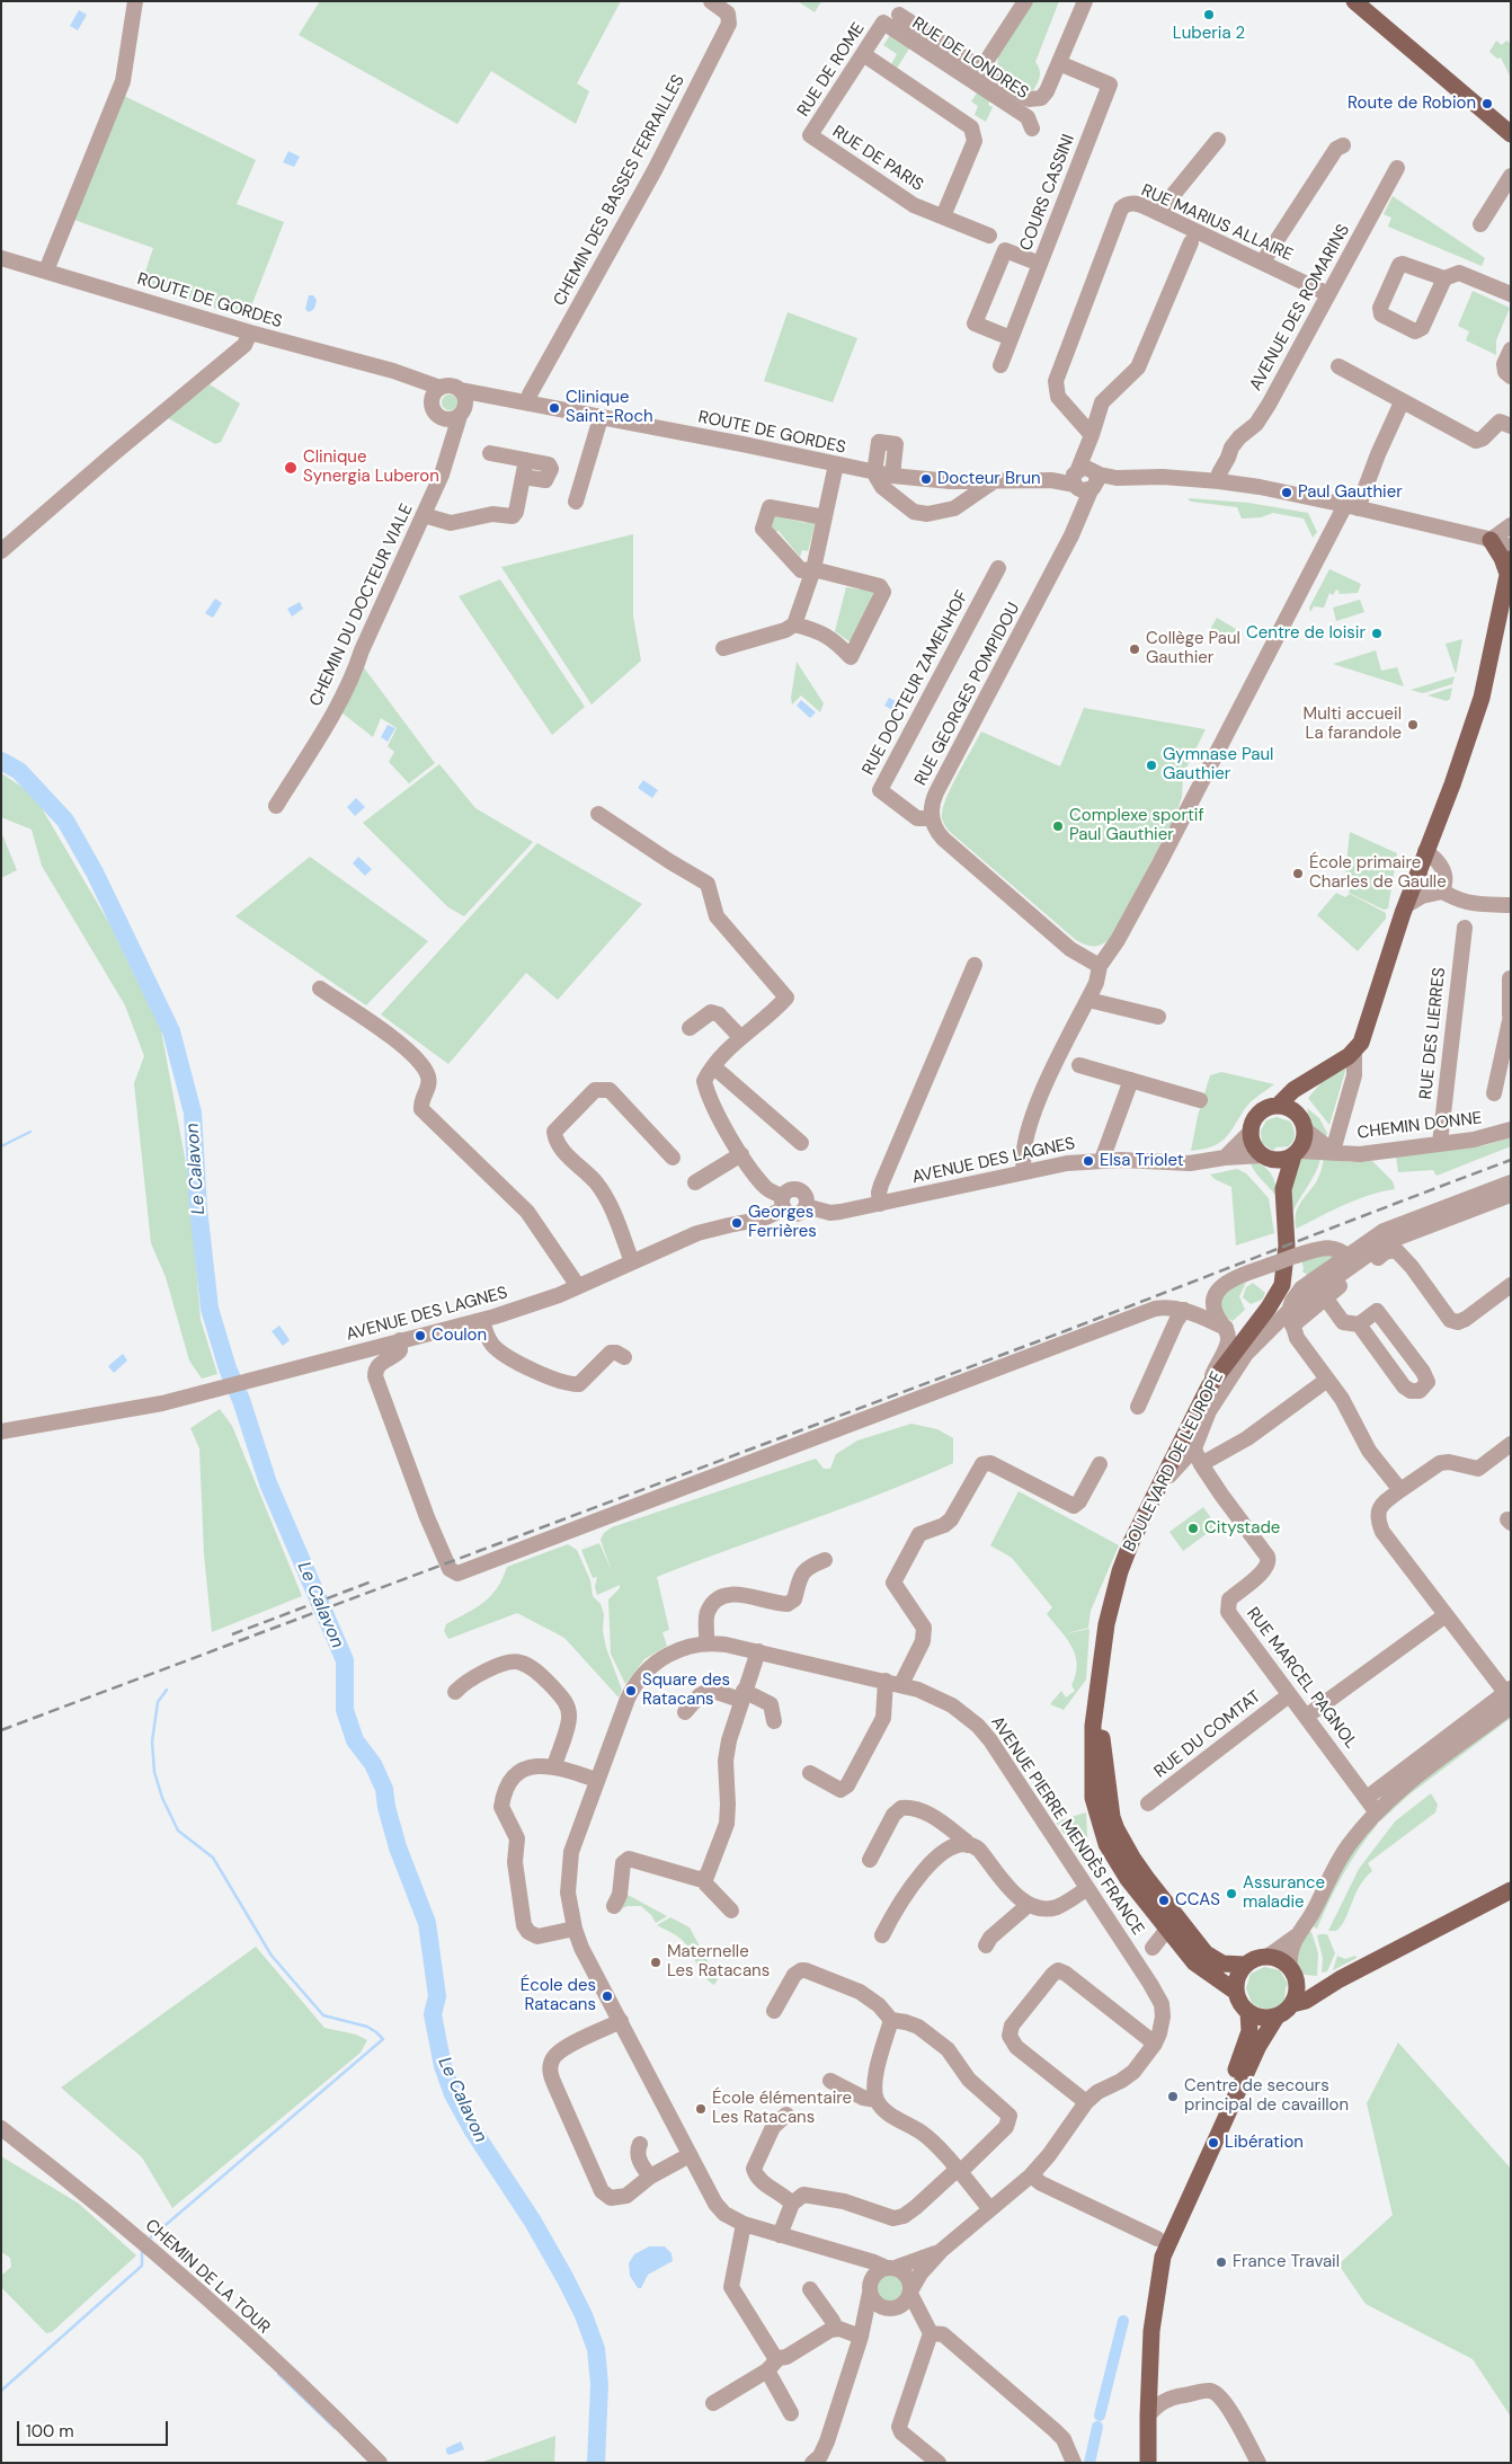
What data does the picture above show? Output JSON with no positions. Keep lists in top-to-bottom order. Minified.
{"streets":{"main road":["BOULEVARD DE L'EUROPE"],"street":["RUE DE LONDRES","RUE DE ROME","RUE DE PARIS","CHEMIN DES BASSES FERRAILLES","COURS CASSINI","RUE MARIUS ALLAIRE","ROUTE DE GORDES","AVENUE DES ROMARINS","CHEMIN DU DOCTEUR VIALE","RUE DOCTEUR ZAMENHOF","RUE GEORGES POMPIDOU","RUE DES LIERRES","CHEMIN DONNE","AVENUE DES LAGNES","RUE MARCEL PAGNOL","RUE DU COMTAT","AVENUE PIERRE MENDÈS FRANCE","CHEMIN DE LA TOUR"]},"crossings":[["RUE DE LONDRES","RUE DE ROME"],["RUE DE ROME","RUE DE PARIS"],["CHEMIN DES BASSES FERRAILLES","ROUTE DE GORDES"],["RUE MARIUS ALLAIRE","AVENUE DES ROMARINS"],["RUE MARIUS ALLAIRE","RUE GEORGES POMPIDOU"],["ROUTE DE GORDES","CHEMIN DU DOCTEUR VIALE"],["ROUTE DE GORDES","RUE GEORGES POMPIDOU"],["RUE DOCTEUR ZAMENHOF","RUE GEORGES POMPIDOU"],["RUE DES LIERRES","CHEMIN DONNE"],["CHEMIN DONNE","AVENUE DES LAGNES"],["CHEMIN DONNE","BOULEVARD DE L'EUROPE"],["AVENUE DES LAGNES","BOULEVARD DE L'EUROPE"],["BOULEVARD DE L'EUROPE","RUE MARCEL PAGNOL"],["RUE MARCEL PAGNOL","RUE DU COMTAT"]],"water":["Le Calavon"],"places":["Luberia 2","Route de Robion","Clinique Saint-Roch","Clinique Synergia Luberon","Docteur Brun","Paul Gauthier","Centre de loisir","Collège Paul Gauthier","Multi accueil La farandole","Gymnase Paul Gauthier","Complexe sportif Paul Gauthier","École primaire Charles de Gaulle","Elsa Triolet","Georges Ferrières","Coulon","Citystade","Square des Ratacans","Assurance maladie","CCAS","Maternelle Les Ratacans","École des Ratacans","Centre de secours principal de cavaillon","École élémentaire Les Ratacans","Libération","France Travail"],"scale_bar":"100 m"}
